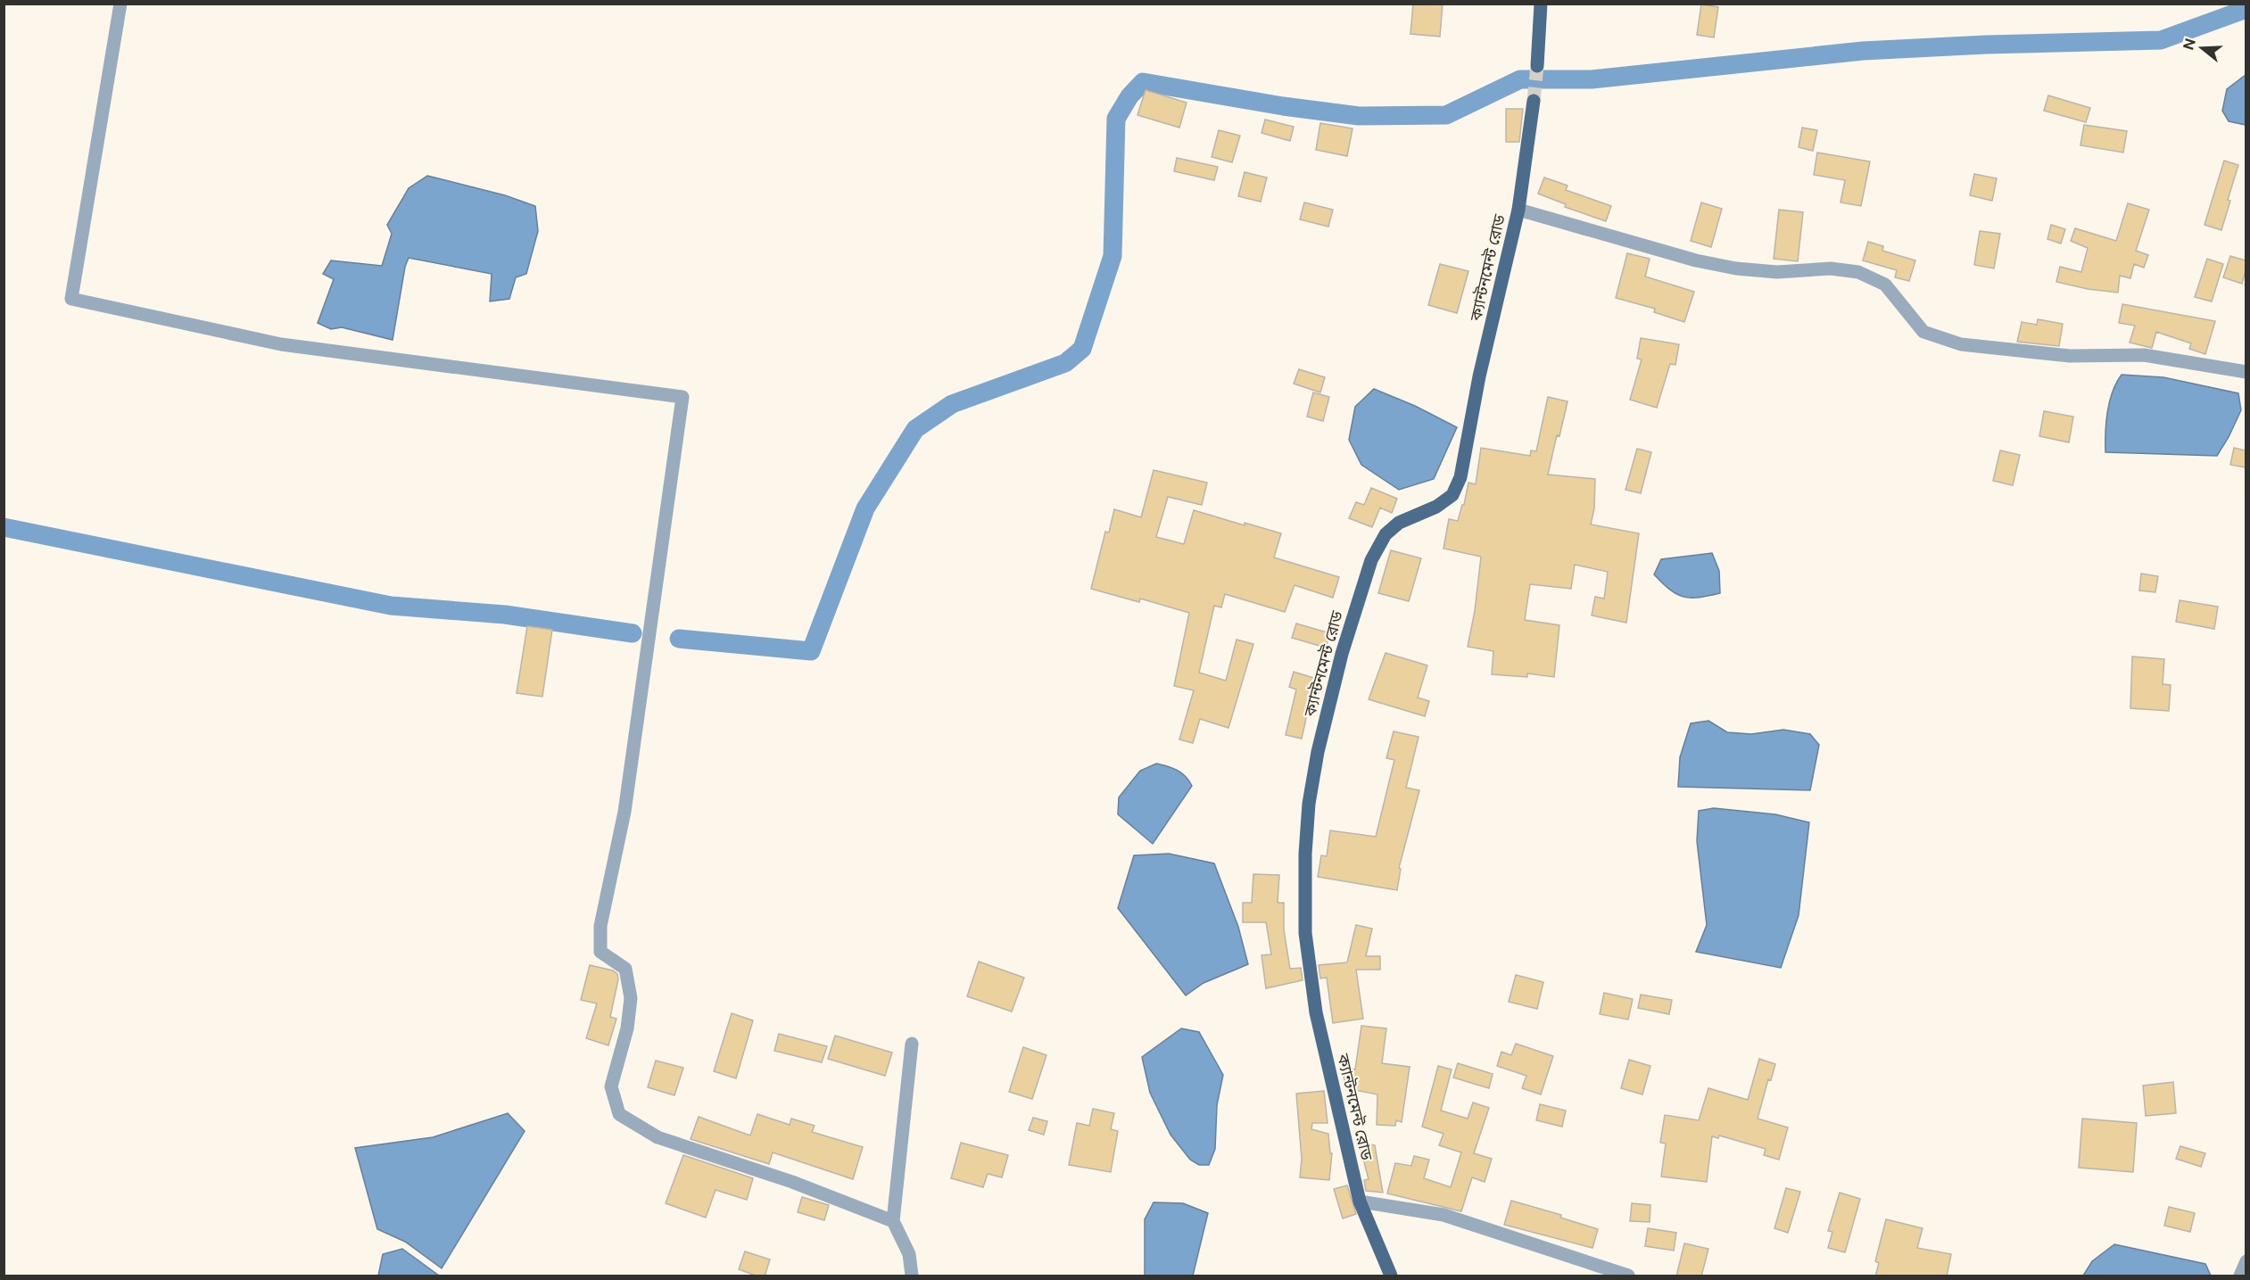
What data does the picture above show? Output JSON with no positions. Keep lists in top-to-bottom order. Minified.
{"streets":{"main road":["ক্যান্টনমেন্ট রোড"]},"north":"left"}
